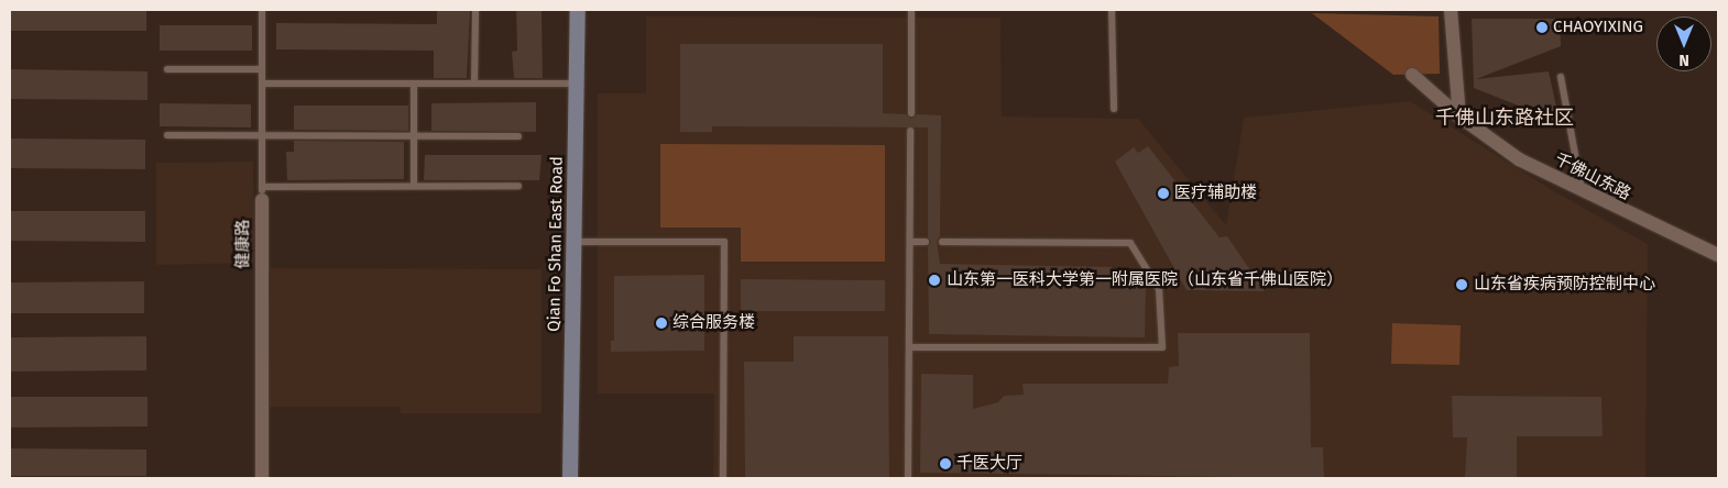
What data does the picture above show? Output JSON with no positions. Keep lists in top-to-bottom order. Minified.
{"streets":{"main road":["Qian Fo Shan East Road"],"street":["千佛山东路","健康路"]},"districts":["千佛山东路社区"],"places":["CHAOYIXING","医疗辅助楼","山东第一医科大学第一附属医院（山东省千佛山医院）","山东省疾病预防控制中心","综合服务楼","千医大厅"],"north":"bottom"}
